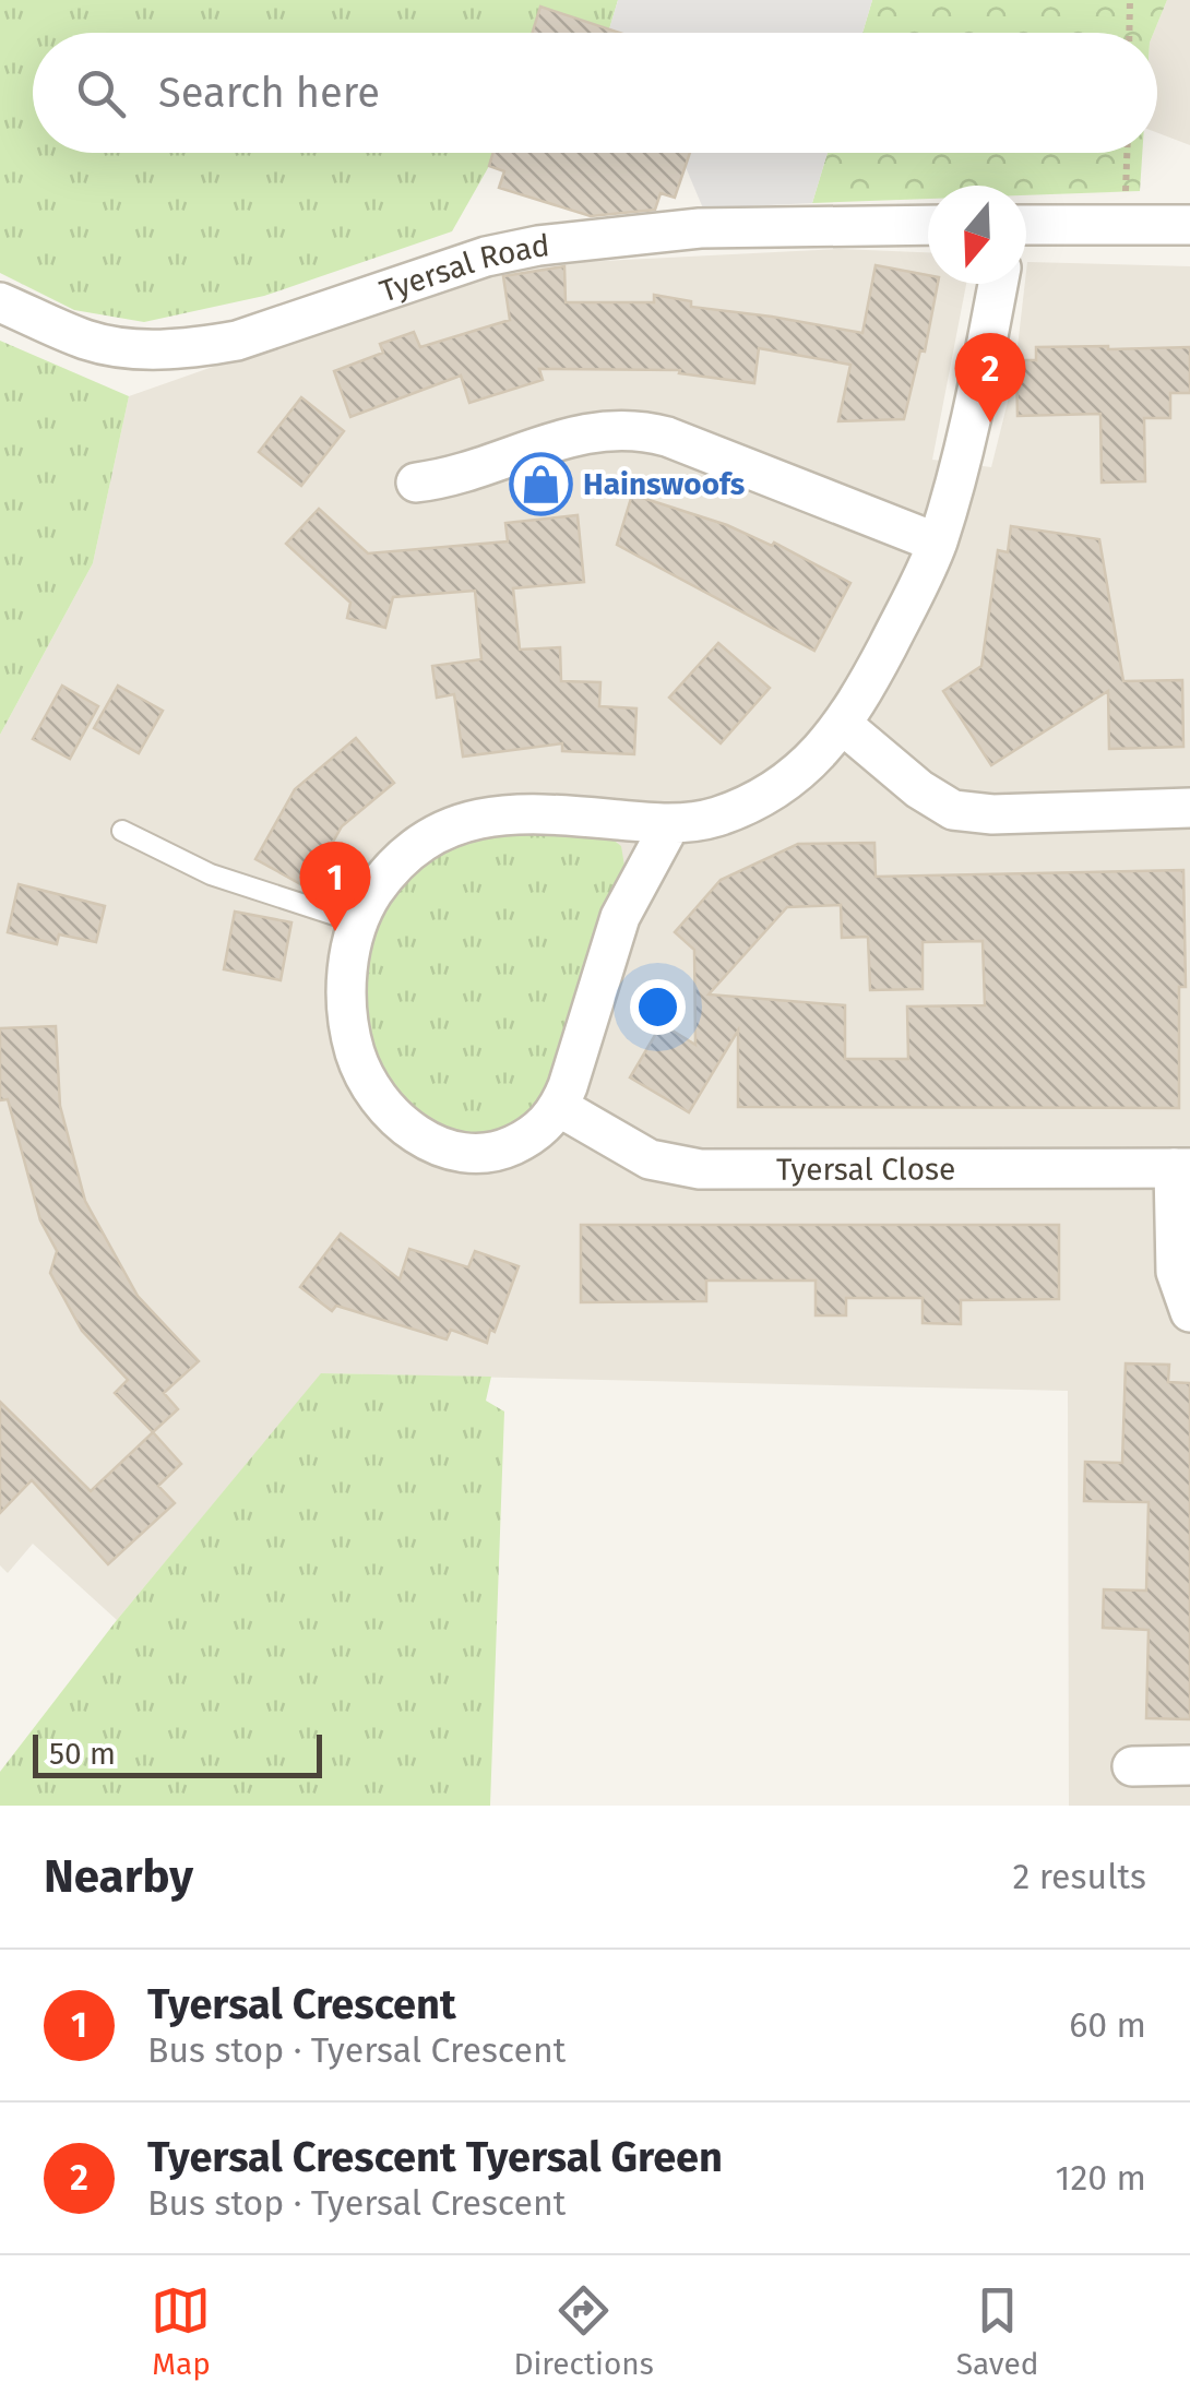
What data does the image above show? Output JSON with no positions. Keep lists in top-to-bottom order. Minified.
{"streets":{"street":["Tyersal Road","Tyersal Close"]},"places":{"shop":["Hainswoofs"]},"scale_bar":"50 m","north":"bottom","page":{"search":"Search here","pins":["2","1"],"scale":"50 m","heading":["Nearby","2 results"],"list":[{"mark":"1","name":"Tyersal Crescent","note":"Bus stop · Tyersal Crescent","value":"60 m"},{"mark":"2","name":"Tyersal Crescent Tyersal Green","note":"Bus stop · Tyersal Crescent","value":"120 m"}],"nav":["Map","Directions","Saved"]}}
